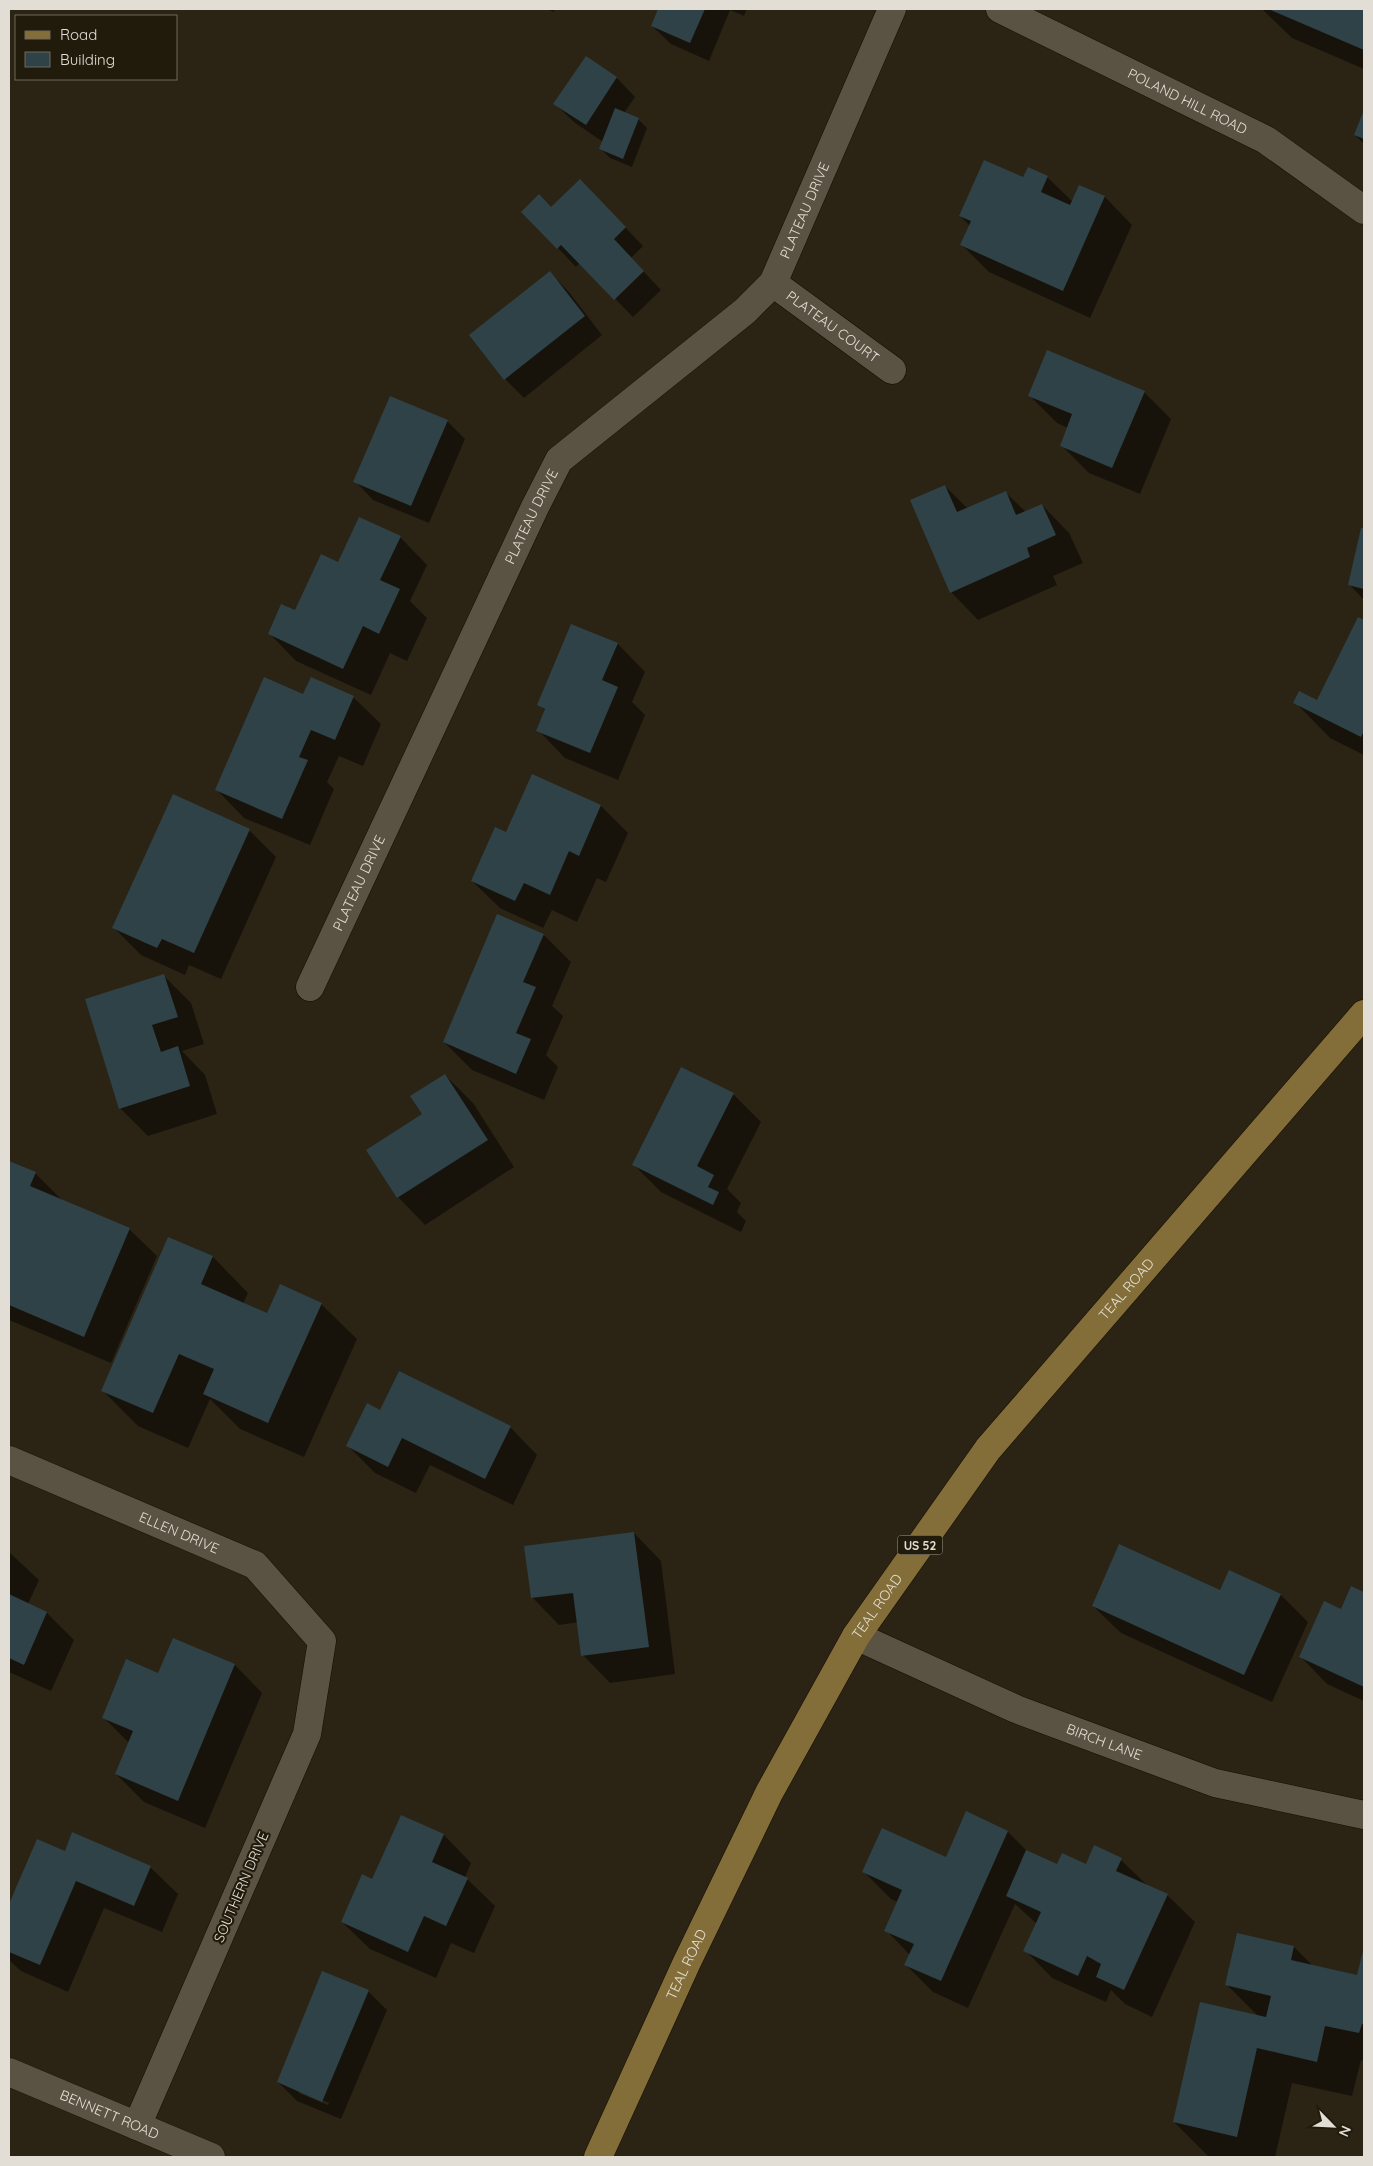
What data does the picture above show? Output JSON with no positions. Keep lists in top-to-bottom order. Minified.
{"streets":{"main road":["TEAL ROAD","US 52"],"street":["POLAND HILL ROAD","PLATEAU DRIVE","PLATEAU COURT","ELLEN DRIVE","BIRCH LANE","SOUTHERN DRIVE","BENNETT ROAD"]},"crossings":[["PLATEAU DRIVE","PLATEAU COURT"],["TEAL ROAD","BIRCH LANE"],["ELLEN DRIVE","SOUTHERN DRIVE"],["SOUTHERN DRIVE","BENNETT ROAD"]],"legend":["Road","Building"],"north":"bottom right"}
